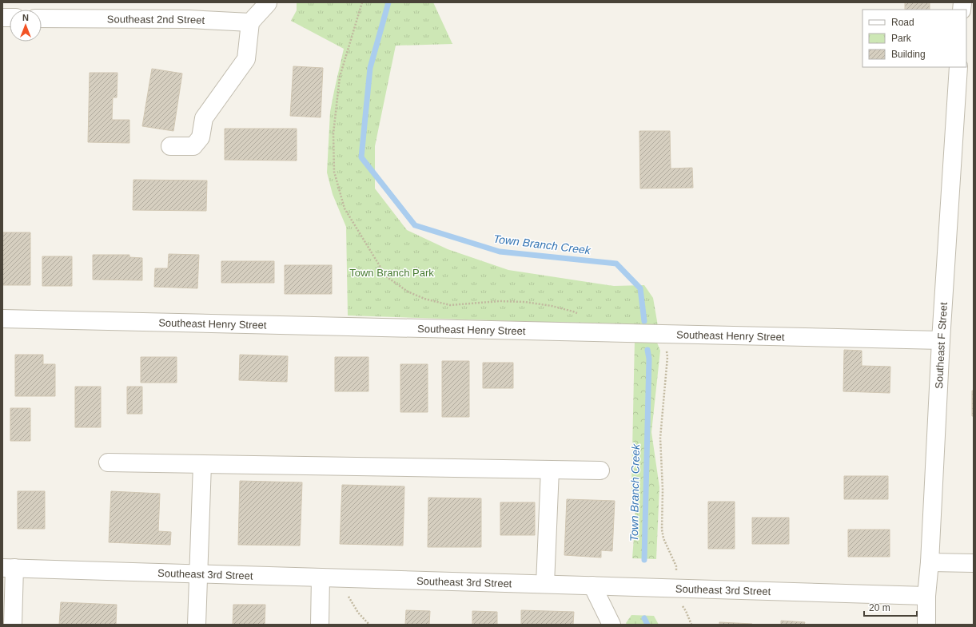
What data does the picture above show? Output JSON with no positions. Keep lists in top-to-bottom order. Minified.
{"streets":{"street":["Southeast 2nd Street","Southeast Henry Street","Southeast F Street","Southeast 3rd Street"]},"crossings":[["Southeast Henry Street","Southeast F Street"],["Southeast F Street","Southeast 3rd Street"]],"water":["Town Branch Creek"],"parks":["Town Branch Park"],"legend":["Road","Park","Building"],"scale_bar":"20 m","north":"top"}
